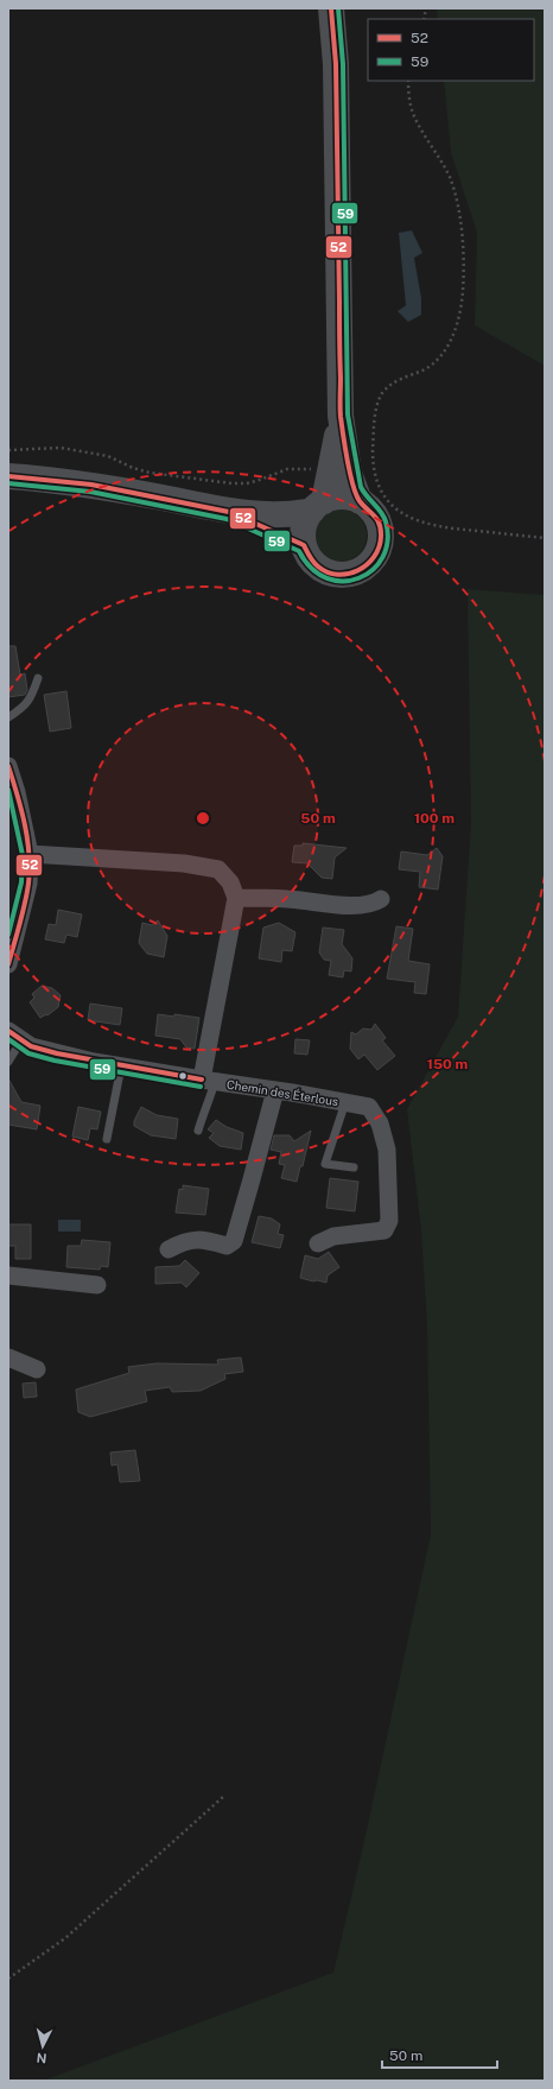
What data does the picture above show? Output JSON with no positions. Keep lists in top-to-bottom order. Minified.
{"streets":{"street":["Chemin des Éterlous"]},"lines":["transit line 52","transit line 59"],"legend":["52","59"],"scale_bar":"50 m","north":"bottom","rings":["50 m","100 m","150 m"]}
